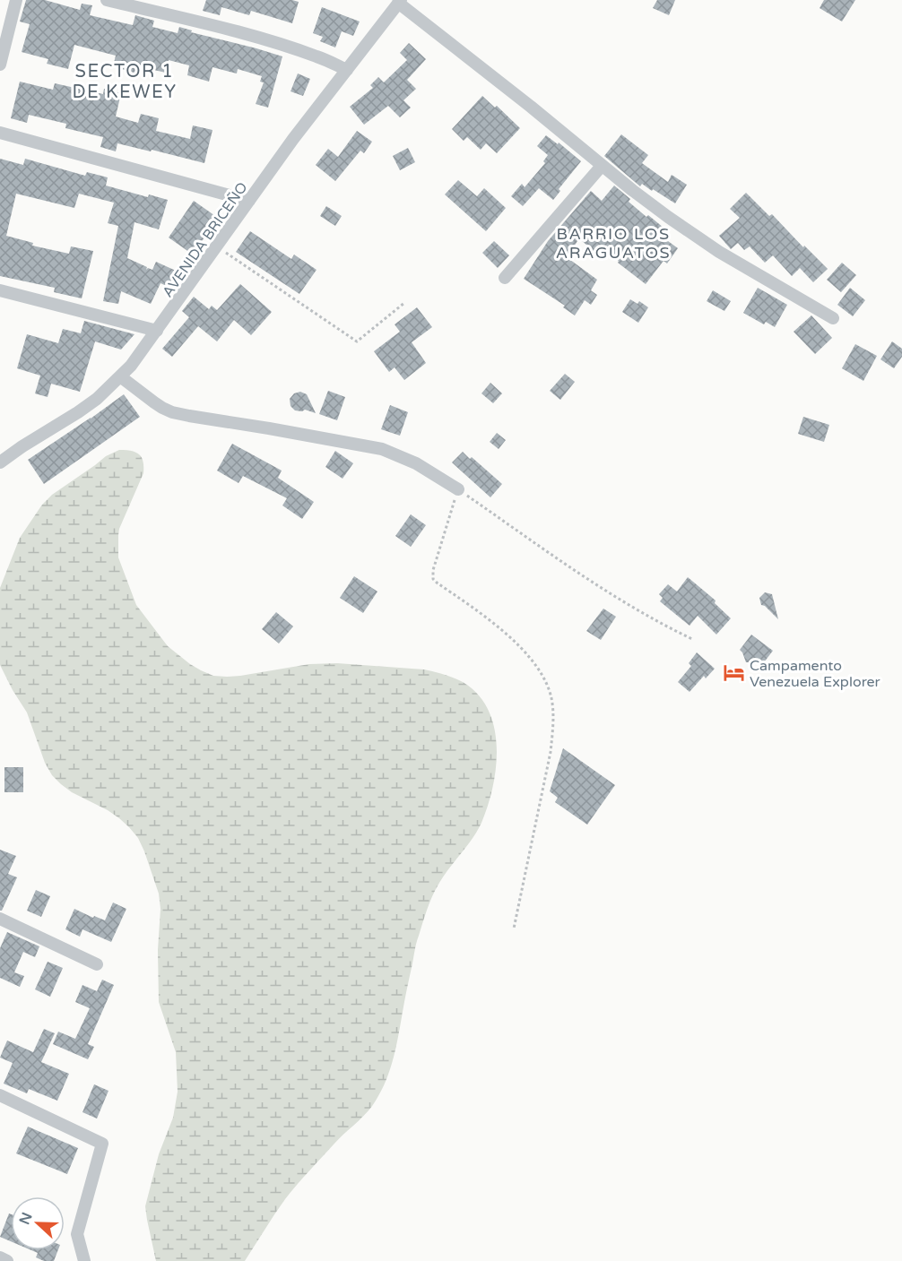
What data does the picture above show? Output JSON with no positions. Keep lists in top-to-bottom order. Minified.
{"streets":{"street":["AVENIDA BRICEÑO"]},"districts":["SECTOR 1 DE KEWEY","BARRIO LOS ARAGUATOS"],"places":{"hotel":["Campamento Venezuela Explorer"]},"north":"left"}
